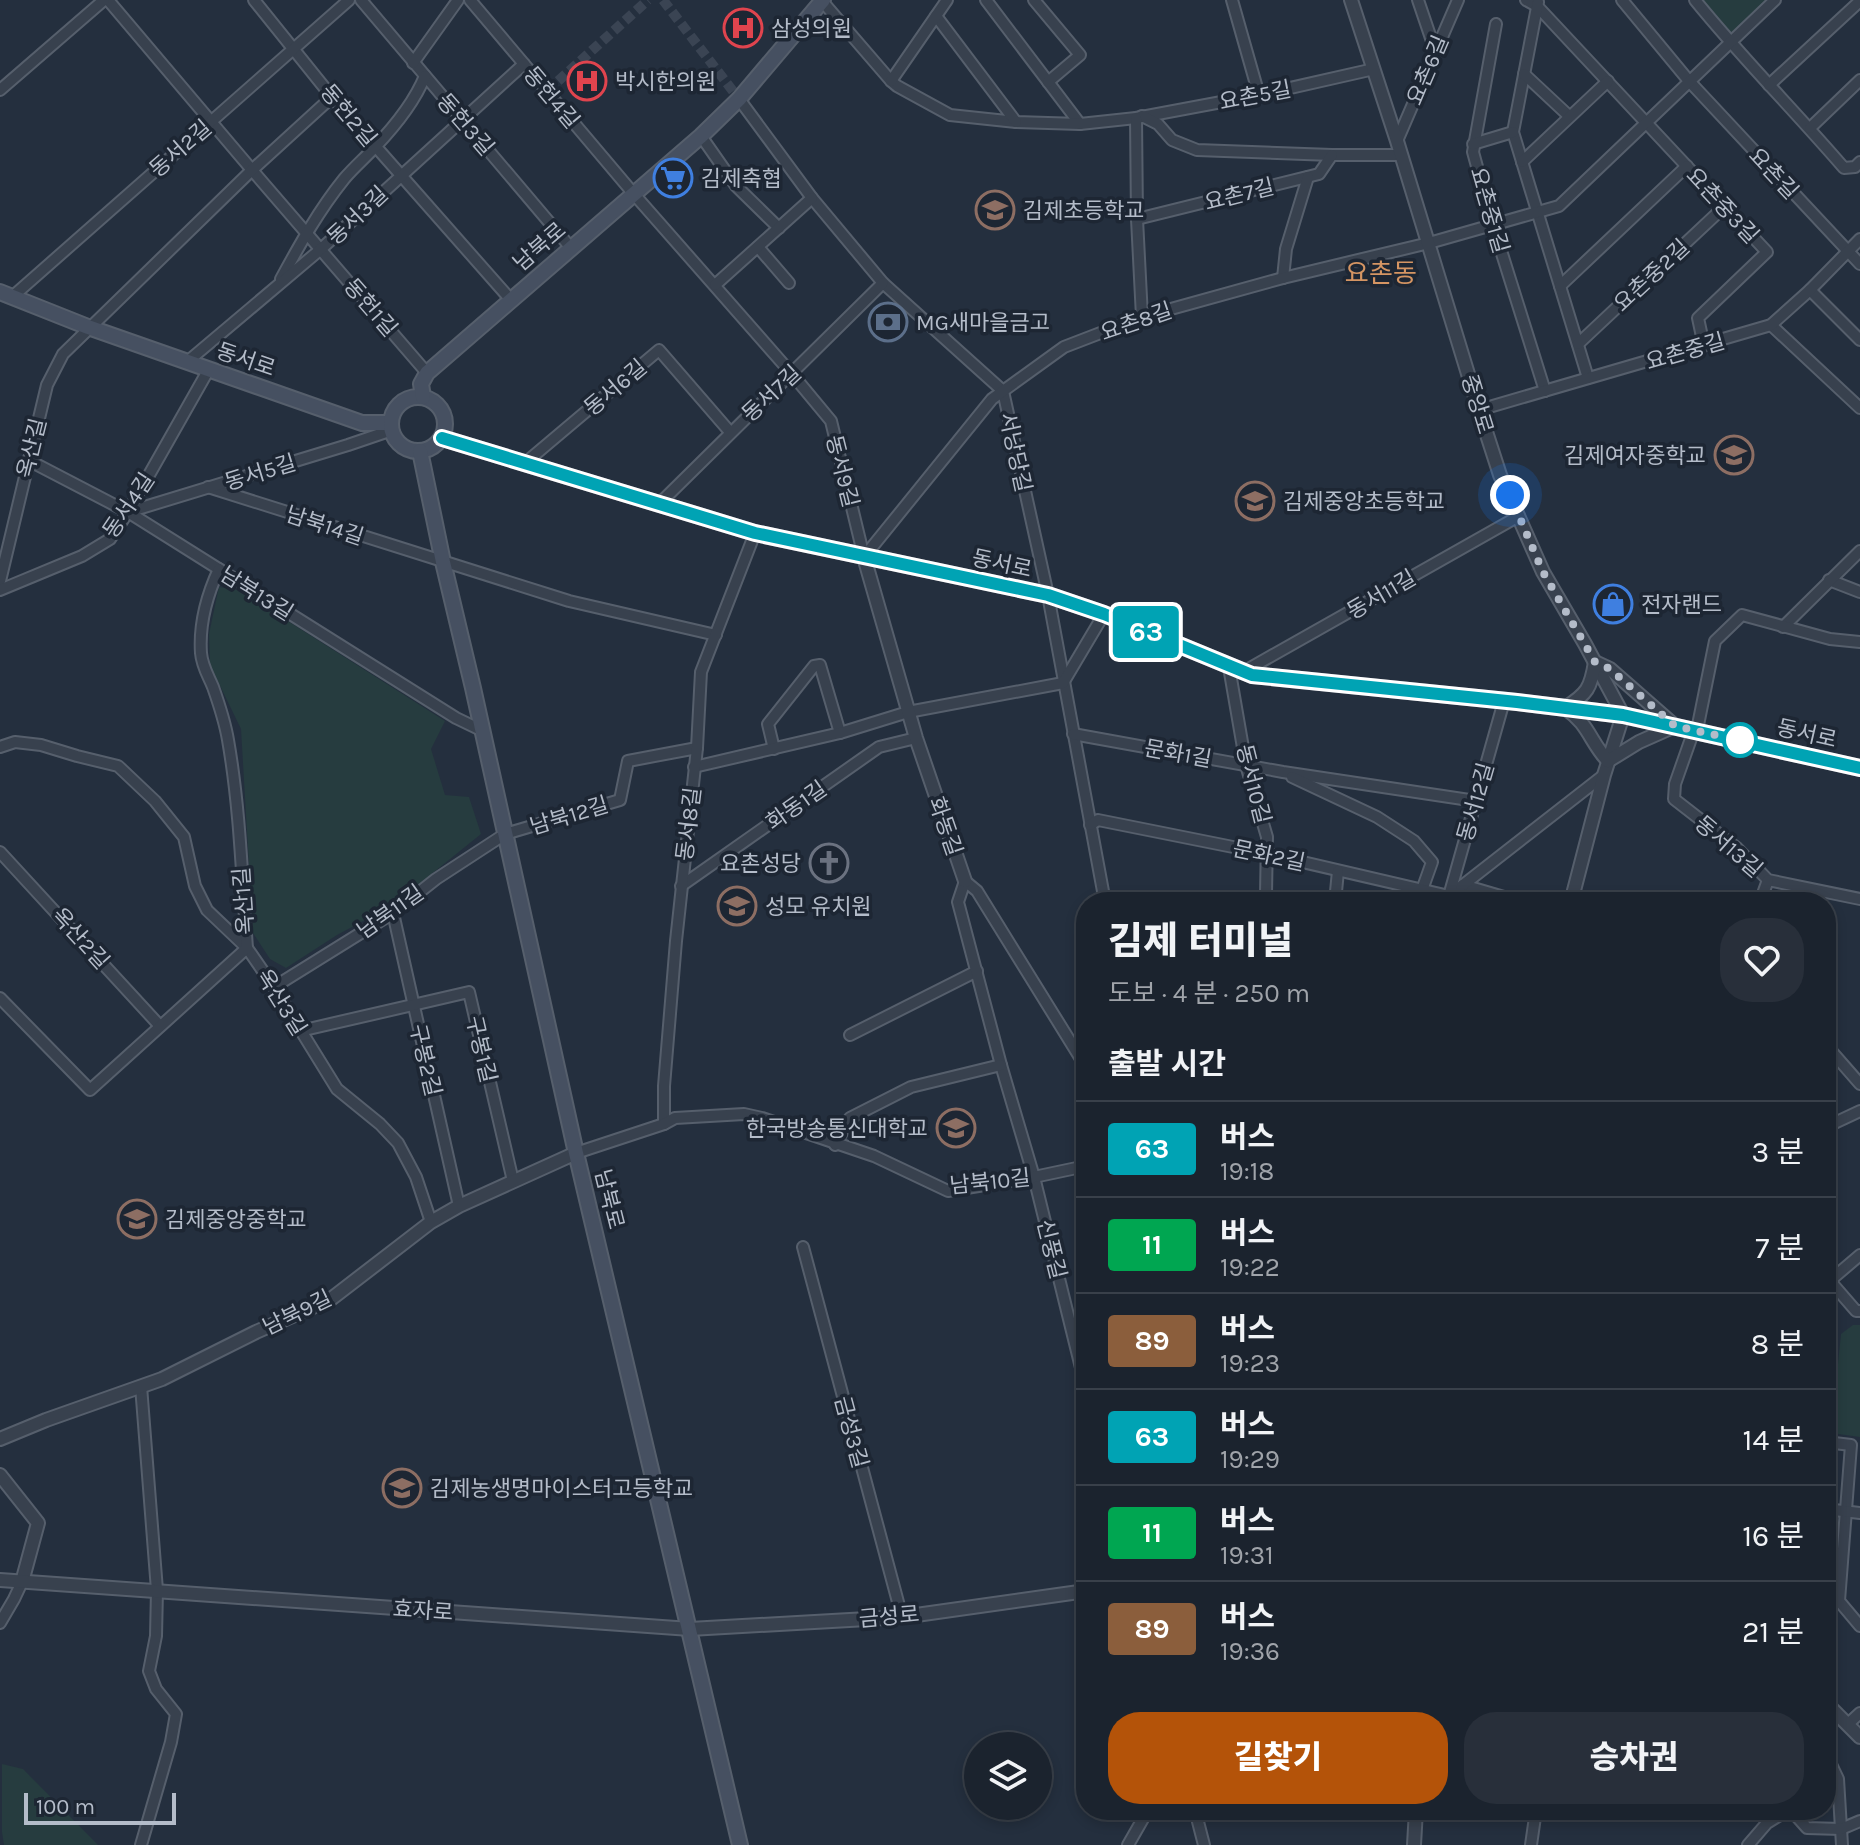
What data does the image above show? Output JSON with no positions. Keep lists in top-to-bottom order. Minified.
{"streets":{"main road":["남북로","동서로"],"street":["요촌6길","요촌5길","동헌4길","동헌2길","동헌3길","동서2길","요촌길","요촌7길","요촌중3길","요촌중1길","동서3길","요촌중2길","동헌1길","요촌8길","요촌중길","동서6길","동서7길","중앙로","옥산길","서낭당길","동서9길","동서5길","동서4길","남북14길","남북13길","동서11길","문화1길","동서10길","동서12길","화동1길","남북12길","동서8길","화동길","동서13길","문화2길","옥산1길","남북11길","옥산2길","옥산3길","구봉1길","구봉2길","남북10길","신풍길","남북9길","금성3길","효자로","금성로"]},"crossings":[["요촌6길","중앙로"],["요촌5길","요촌7길"],["요촌5길","남북로"],["요촌5길","중앙로"],["동헌4길","동서3길"],["동헌4길","남북로"],["동헌4길","동서9길"],["동헌2길","동서2길"],["동헌2길","동서3길"],["동헌2길","남북로"],["동헌3길","동서3길"],["동헌3길","남북로"],["동서2길","동헌1길"],["동서2길","동서로"],["요촌길","요촌중길"],["요촌7길","중앙로"],["요촌중3길","요촌중2길"],["요촌중3길","요촌중길"],["요촌중1길","요촌중길"],["동서3길","동헌1길"],["동서3길","동서로"],["남북로","동헌1길"],["남북로","동서로"],["남북로","서낭당길"],["남북로","동서9길"],["남북로","동서5길"],["남북로","남북14길"],["남북로","남북13길"],["남북로","남북12길"],["남북로","남북11길"],["남북로","남북10길"],["남북로","남북9길"],["남북로","효자로"],["남북로","금성로"],["요촌8길","중앙로"],["요촌8길","서낭당길"],["요촌중길","중앙로"],["동서로","동서6길"],["동서로","동서7길"],["동서로","중앙로"],["동서로","옥산길"],["동서로","서낭당길"],["동서로","동서9길"],["동서로","동서5길"],["동서로","동서4길"],["동서로","동서11길"],["동서로","동서10길"],["동서로","동서12길"],["동서로","동서8길"],["동서로","화동길"],["동서로","동서13길"],["동서6길","동서7길"],["동서7길","서낭당길"],["동서7길","동서9길"],["중앙로","동서11길"],["옥산길","남북13길"],["서낭당길","문화1길"],["서낭당길","문화2길"],["동서9길","화동길"],["동서5길","동서4길"],["동서5길","남북14길"],["동서5길","남북13길"],["동서4길","남북13길"],["남북13길","옥산1길"],["동서11길","동서10길"],["문화1길","동서10길"],["문화1길","동서12길"],["문화1길","문화2길"],["동서10길","문화2길"],["화동1길","동서8길"],["화동1길","화동길"],["남북12길","동서8길"],["남북12길","남북11길"],["동서8길","남북10길"],["화동길","신풍길"],["옥산1길","옥산2길"],["옥산1길","옥산3길"],["남북11길","옥산3길"],["남북11길","구봉2길"],["옥산3길","구봉1길"],["옥산3길","남북9길"],["구봉1길","구봉2길"],["구봉1길","남북9길"],["구봉2길","남북9길"],["남북10길","신풍길"],["남북10길","남북9길"],["금성3길","금성로"],["효자로","금성로"]],"districts":["요촌동"],"places":{"hospital":["삼성의원","박시한의원"],"supermarket":["김제축협"],"school or university":["김제초등학교","김제여자중학교","김제중앙초등학교","성모 유치원","한국방송통신대학교","김제중앙중학교","김제농생명마이스터고등학교"],"bank":["MG새마을금고"],"shop":["전자랜드"],"church":["요촌성당"]},"lines":["bus line 63"],"scale_bar":"100 m","page":{"on_map":"63","heading":[["김제 터미널","도보 · 4 분 · 250 m"],"출발 시간"],"list":[{"mark":"63","name":"버스","note":"19:18","value":"3 분"},{"mark":"11","name":"버스","note":"19:22","value":"7 분"},{"mark":"89","name":"버스","note":"19:23","value":"8 분"},{"mark":"63","name":"버스","note":"19:29","value":"14 분"},{"mark":"11","name":"버스","note":"19:31","value":"16 분"},{"mark":"89","name":"버스","note":"19:36","value":"21 분"}],"buttons":["길찾기","승차권"],"scale":"100 m"}}
